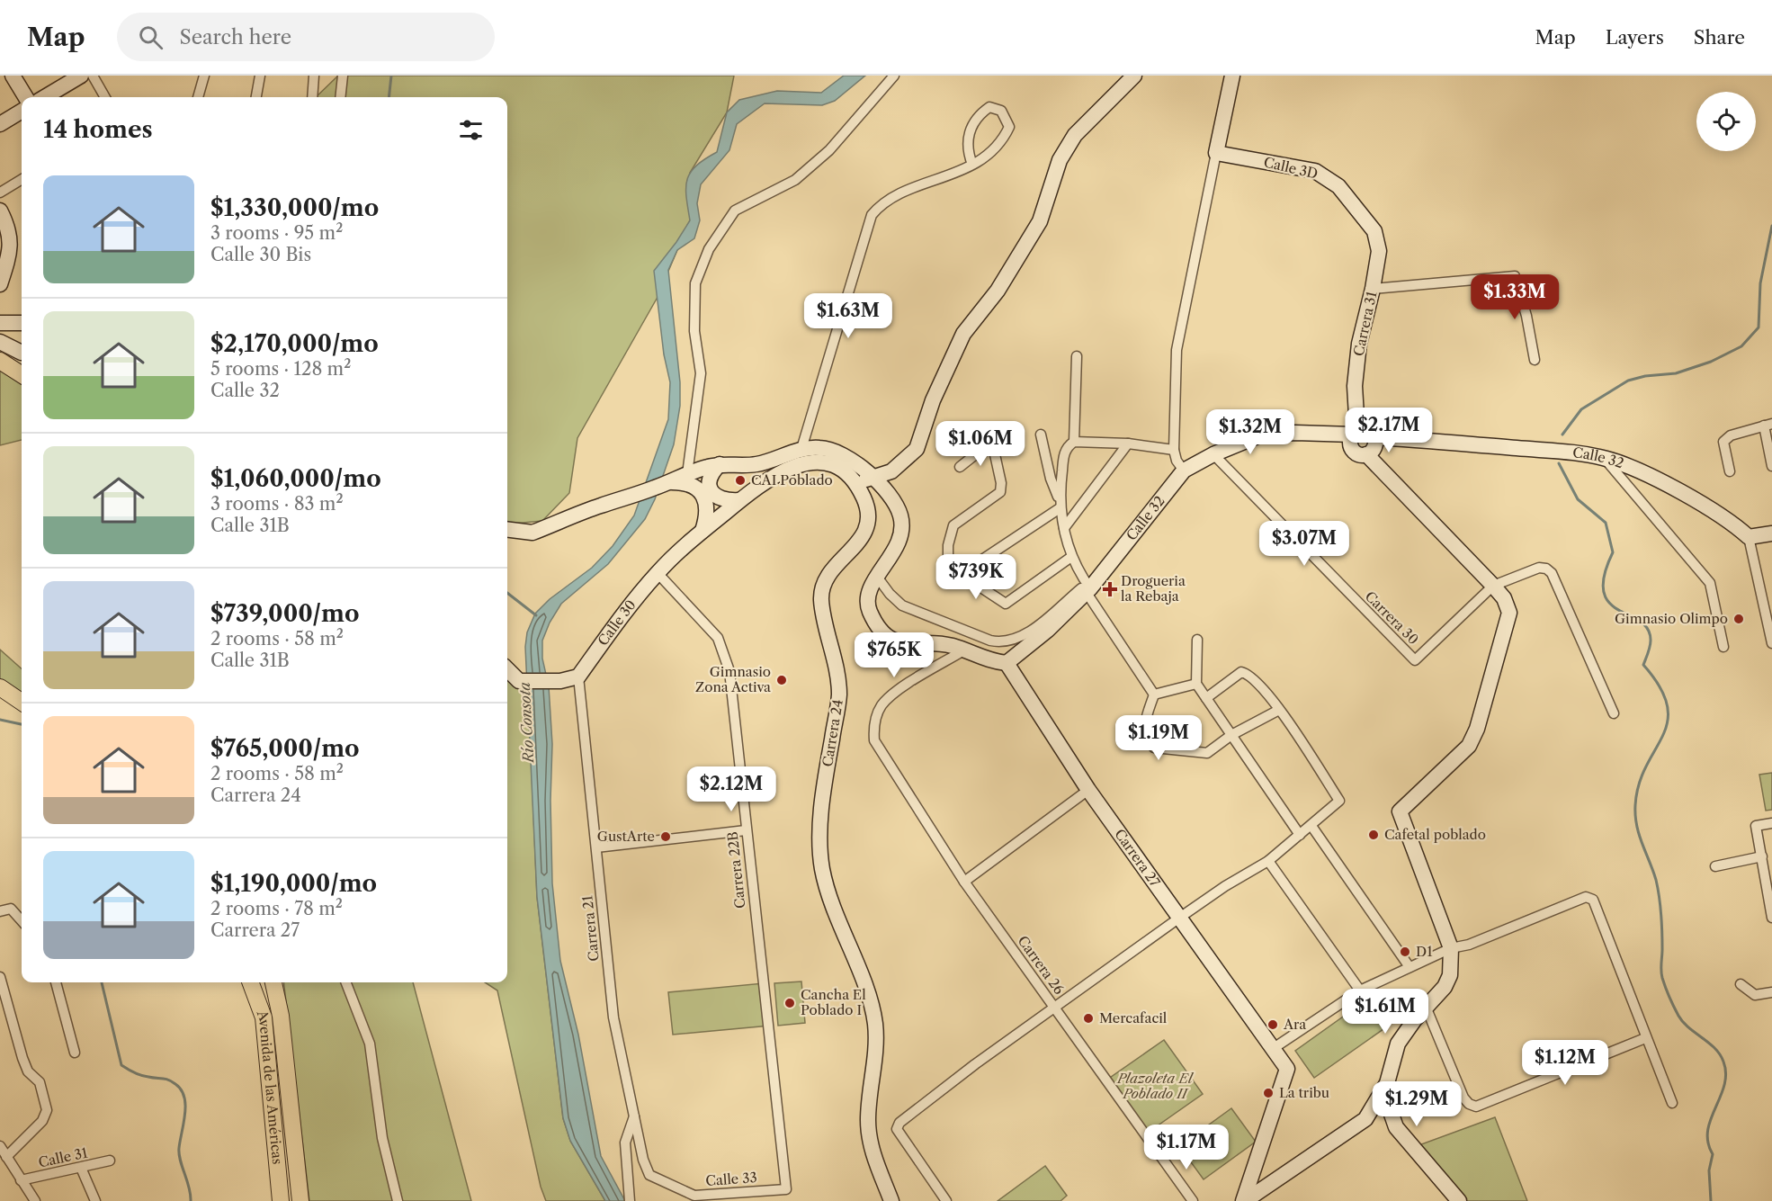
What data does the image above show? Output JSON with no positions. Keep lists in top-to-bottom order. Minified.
{"streets":{"main road":["Calle 3D","Carrera 31","Calle 32","Calle 30","Carrera 24","Carrera 27","Avenida de las Américas"],"street":["Carrera 30","Carrera 22B","Carrera 21","Carrera 26","Calle 31","Calle 33"]},"crossings":[["Calle 3D","Carrera 31"],["Carrera 31","Calle 32"],["Calle 32","Carrera 30"],["Calle 32","Carrera 27"],["Calle 30","Carrera 24"],["Calle 30","Carrera 22B"],["Calle 30","Carrera 21"],["Carrera 24","Carrera 22B"],["Carrera 22B","Calle 33"],["Carrera 21","Calle 33"]],"water":["Río Consota"],"parks":["Plazoleta El Poblado II"],"places":{"other":["CAI Poblado","Gimnasio Olimpo","Gimnasio Zona Activa","Cafetal poblado","GustArte","D1","Cancha El Poblado I","Mercafacil","Ara","La tribu"],"health":["Drogueria la Rebaja"]},"page":{"header":"Map","search":"Search here","nav":["Map","Layers","Share"],"heading":"14 homes","list":[{"name":"$1,330,000/mo","note":"3 rooms · 95 m² · Calle 30 Bis"},{"name":"$2,170,000/mo","note":"5 rooms · 128 m² · Calle 32"},{"name":"$1,060,000/mo","note":"3 rooms · 83 m² · Calle 31B"},{"name":"$739,000/mo","note":"2 rooms · 58 m² · Calle 31B"},{"name":"$765,000/mo","note":"2 rooms · 58 m² · Carrera 24"},{"name":"$1,190,000/mo","note":"2 rooms · 78 m² · Carrera 27"}],"price":["$1.33M","$1.63M","$2.17M","$1.32M","$1.06M","$3.07M","$739K","$765K","$1.19M","$2.12M","$1.61M","$1.12M","$1.29M","$1.17M"]}}
